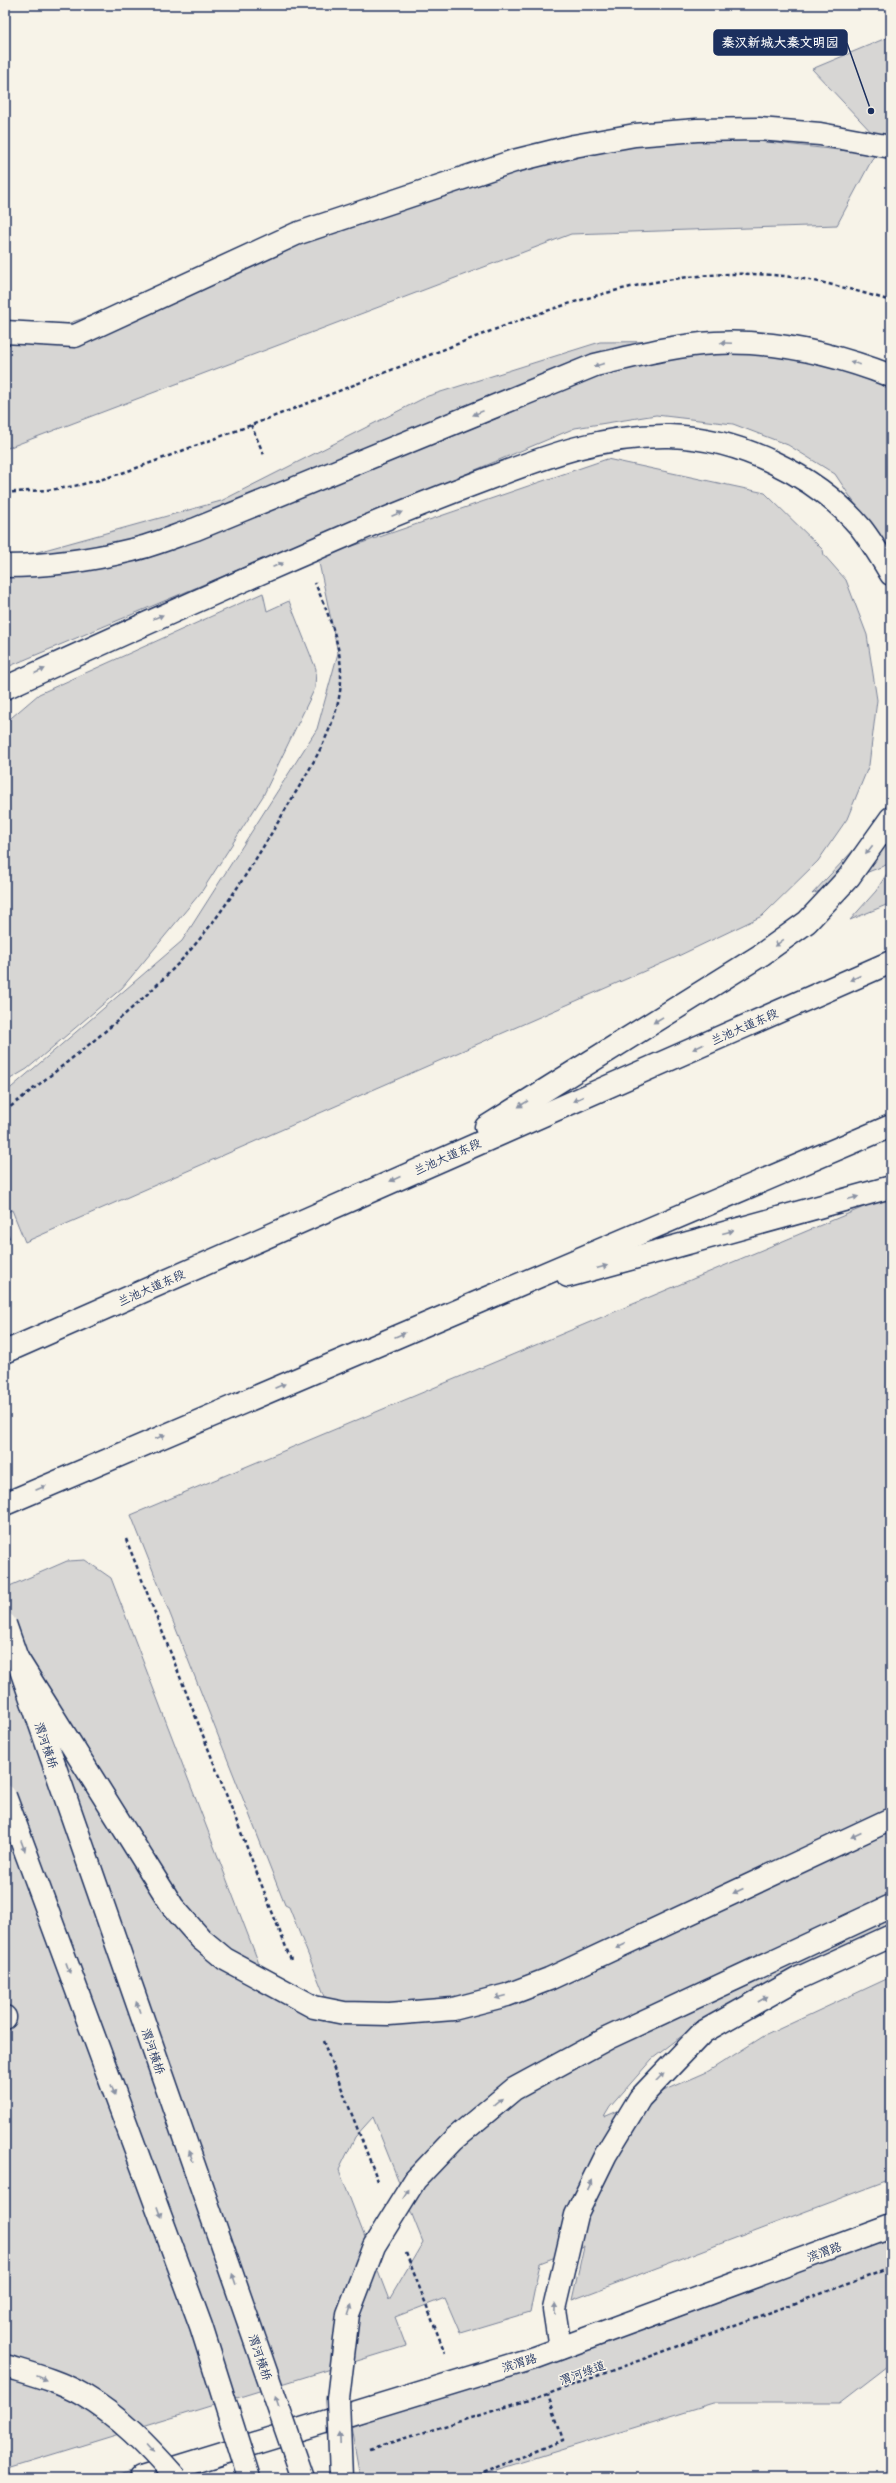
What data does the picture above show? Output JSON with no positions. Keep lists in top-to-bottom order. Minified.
{"streets":{"main road":["兰池大道东段","渭河横桥","滨渭路"],"path":["渭河绿道"]},"places":["秦汉新城大秦文明园"]}
